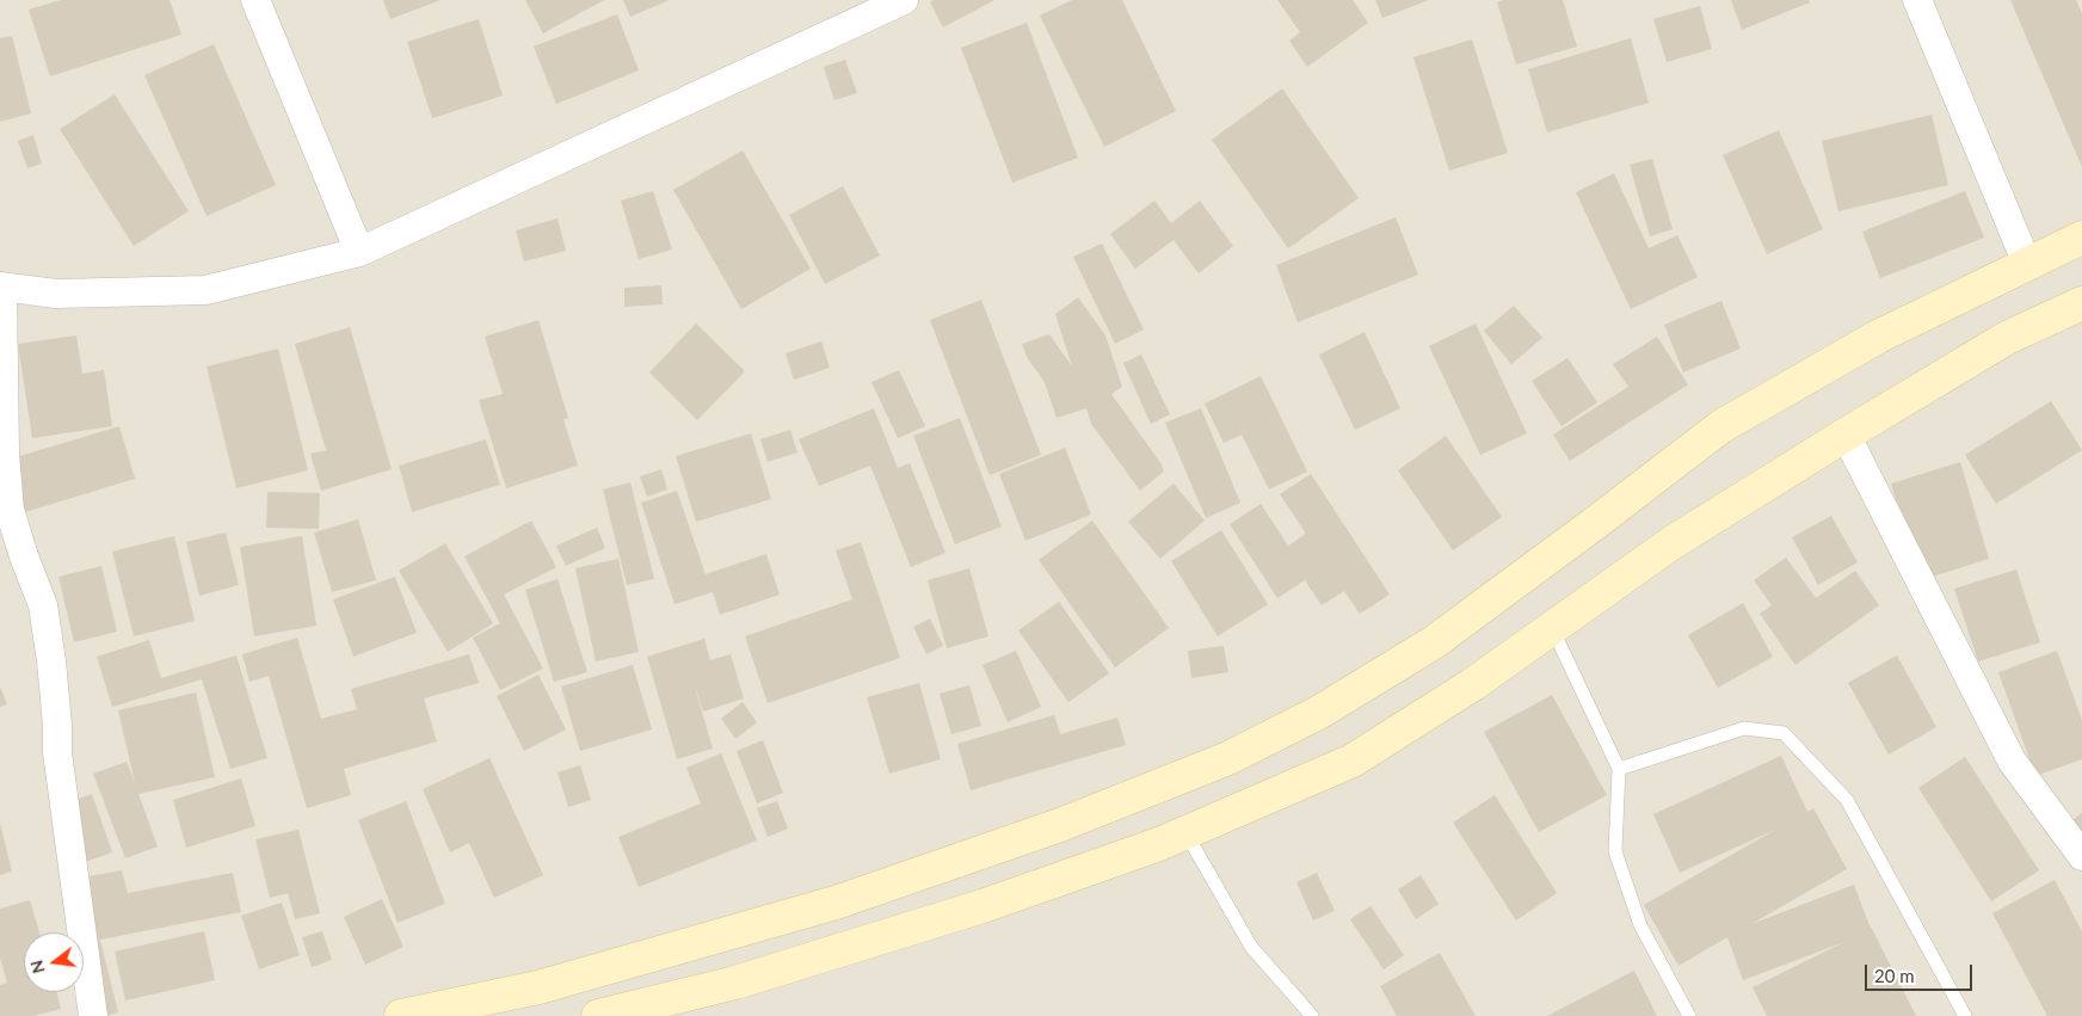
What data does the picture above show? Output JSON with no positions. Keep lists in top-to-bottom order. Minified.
{"scale_bar":"20 m","north":"left"}
